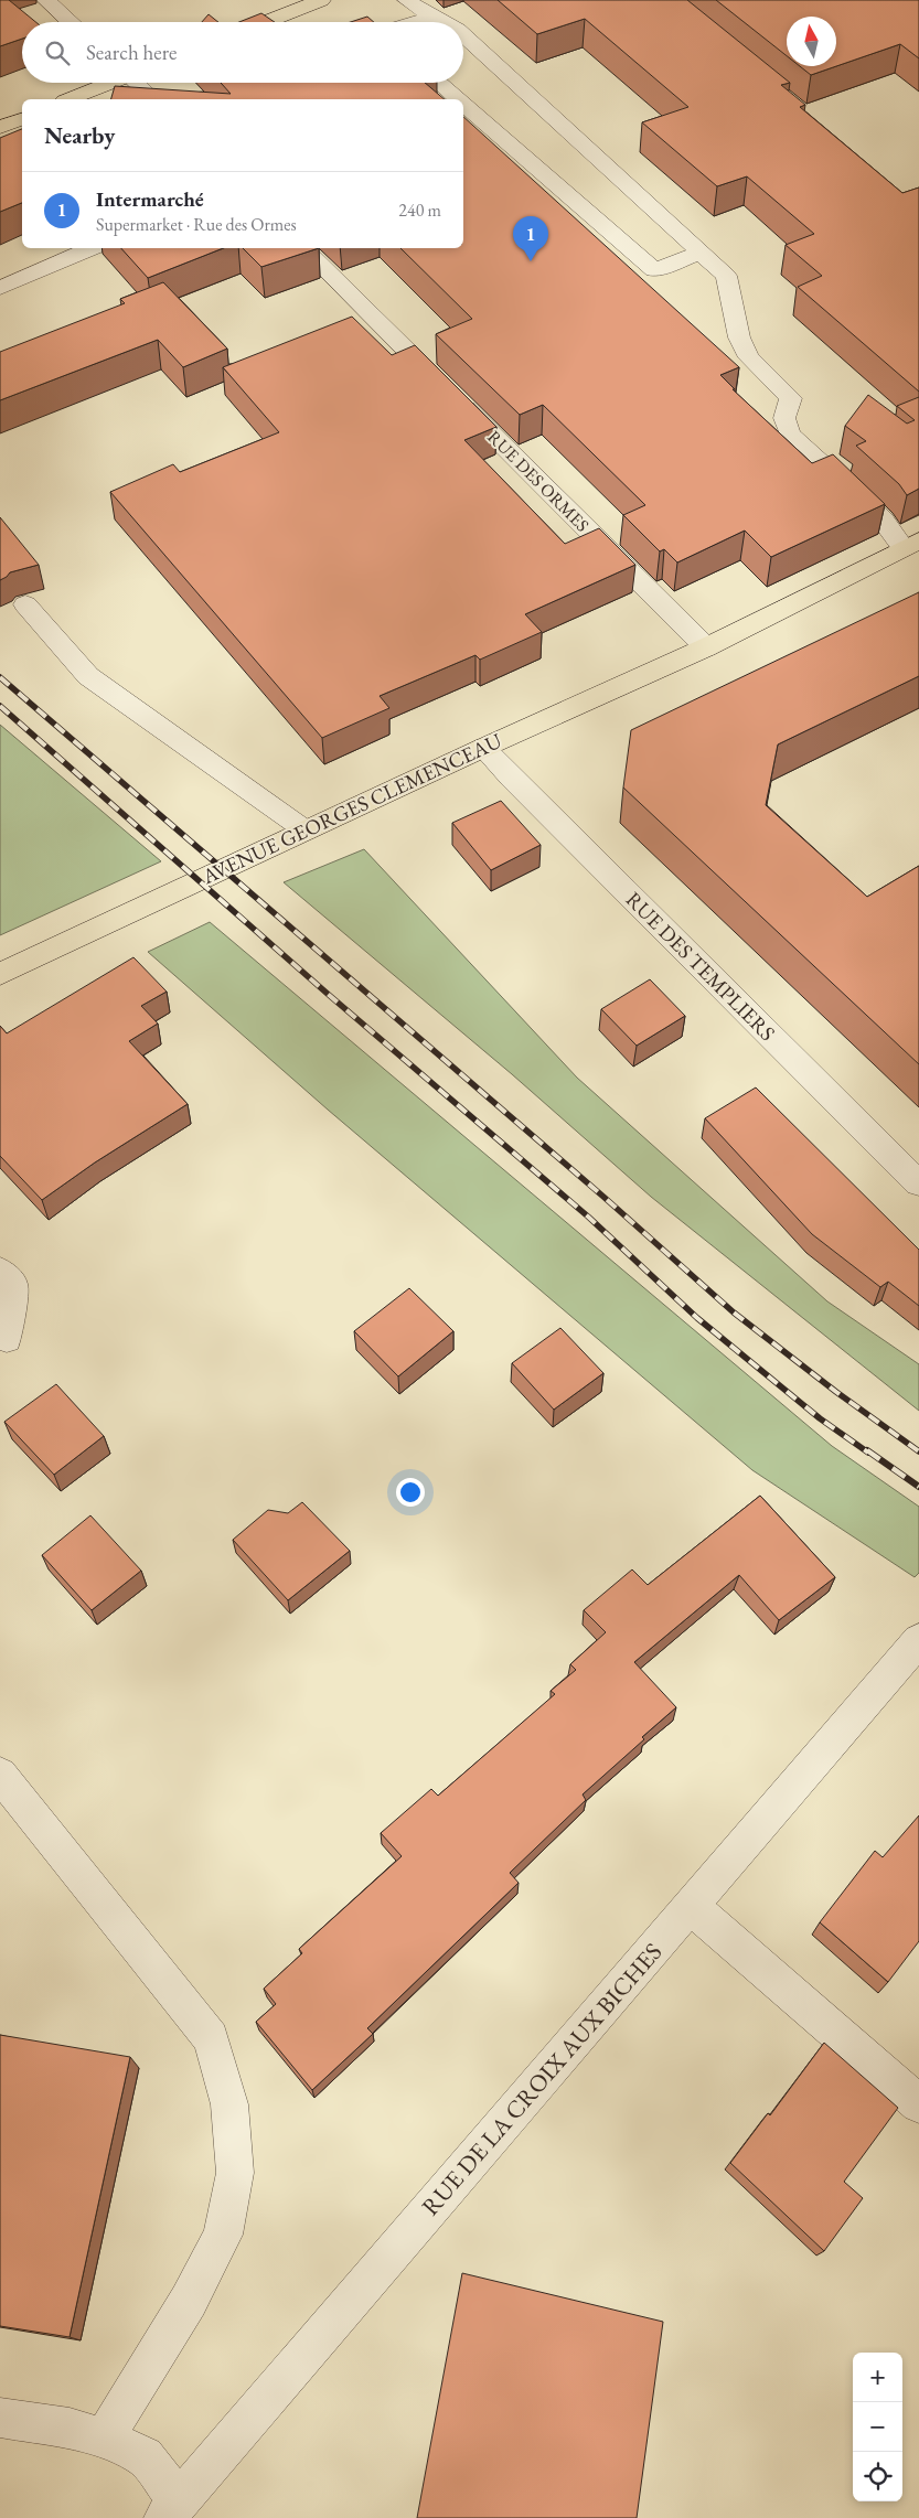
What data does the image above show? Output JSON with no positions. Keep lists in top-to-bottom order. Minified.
{"streets":{"main road":["AVENUE GEORGES CLEMENCEAU"],"street":["RUE DES ORMES","RUE DES TEMPLIERS","RUE DE LA CROIX AUX BICHES"]},"crossings":[["RUE DES ORMES","AVENUE GEORGES CLEMENCEAU"],["AVENUE GEORGES CLEMENCEAU","RUE DES TEMPLIERS"]],"north":"top","page":{"search":"Search here","heading":"Nearby","list":[{"mark":"1","name":"Intermarché","note":"Supermarket · Rue des Ormes","value":"240 m"}],"pins":"1","map_buttons":["+","−"]}}
